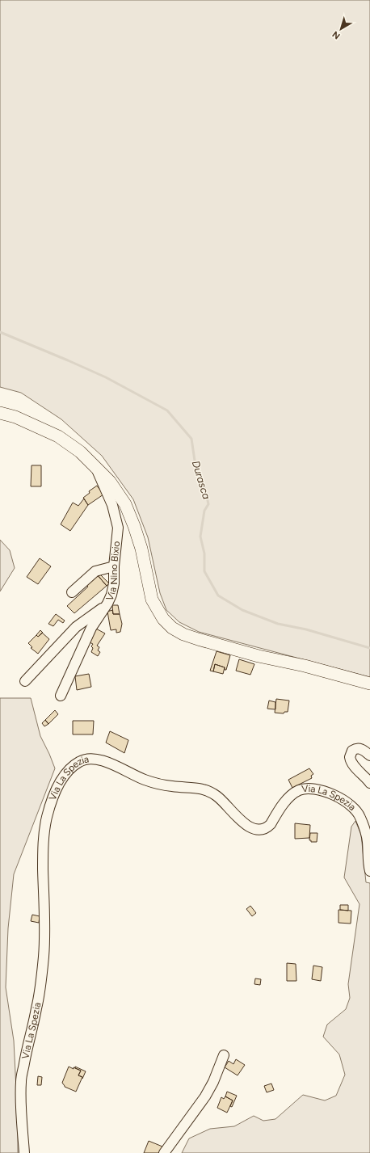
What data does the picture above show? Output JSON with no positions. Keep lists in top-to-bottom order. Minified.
{"streets":{"street":["Via Nino Bixio","Via La Spezia"]},"water":["Durasca"],"north":"bottom left"}
